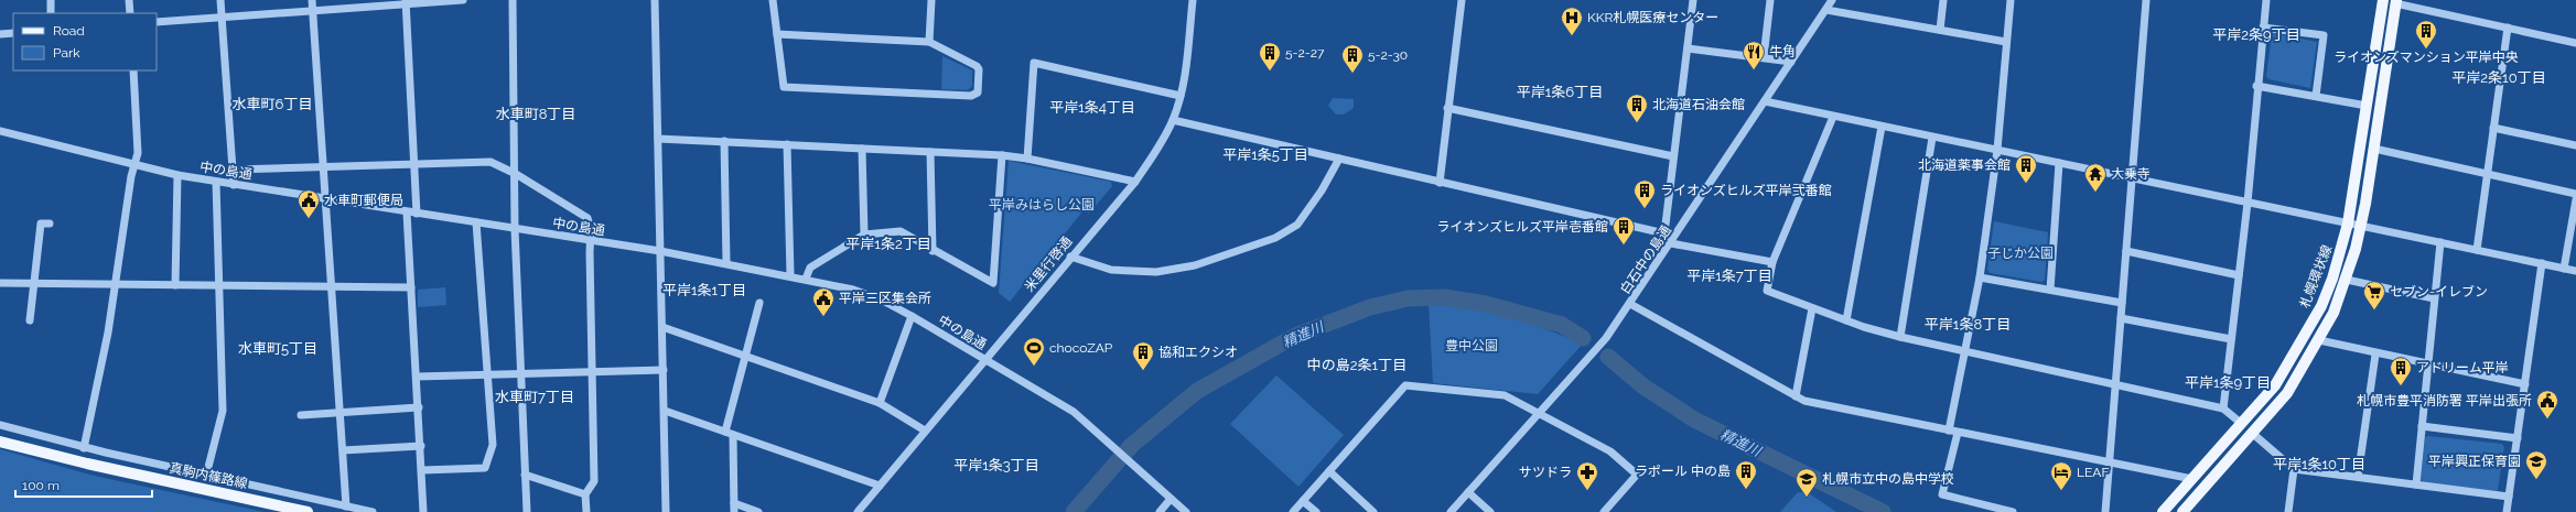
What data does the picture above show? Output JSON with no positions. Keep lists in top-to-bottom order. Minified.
{"streets":{"main road":["札幌環状線","真駒内篠路線"],"street":["中の島通","白石中の島通","米里行啓通"]},"crossings":[["中の島通","米里行啓通"]],"districts":["平岸2条9丁目","平岸2条10丁目","平岸1条6丁目","水車町6丁目","平岸1条4丁目","水車町8丁目","平岸1条5丁目","平岸1条2丁目","平岸1条7丁目","平岸1条1丁目","平岸1条8丁目","水車町5丁目","中の島2条1丁目","平岸1条9丁目","水車町7丁目","平岸1条10丁目","平岸1条3丁目"],"water":["精進川"],"parks":["平岸みはらし公園","子じか公園","豊中公園"],"places":{"hospital":["KKR札幌医療センター"],"building":["ライオンズマンション平岸中央","5-2-27","5-2-30","北海道石油会館","北海道薬事会館","ライオンズヒルズ平岸弐番館","ライオンズヒルズ平岸壱番館","協和エクシオ","アドリーム平岸","ラポール 中の島"],"restaurant":["牛角"],"temple":["大乗寺"],"public building":["水車町郵便局","平岸三区集会所","札幌市豊平消防署 平岸出張所"],"supermarket":["セブン-イレブン"],"sports":["chocoZAP"],"school or university":["平岸興正保育園","札幌市立中の島中学校"],"pharmacy":["サツドラ"],"hotel":["LEAF"]},"legend":["Road","Park"],"scale_bar":"100 m"}
